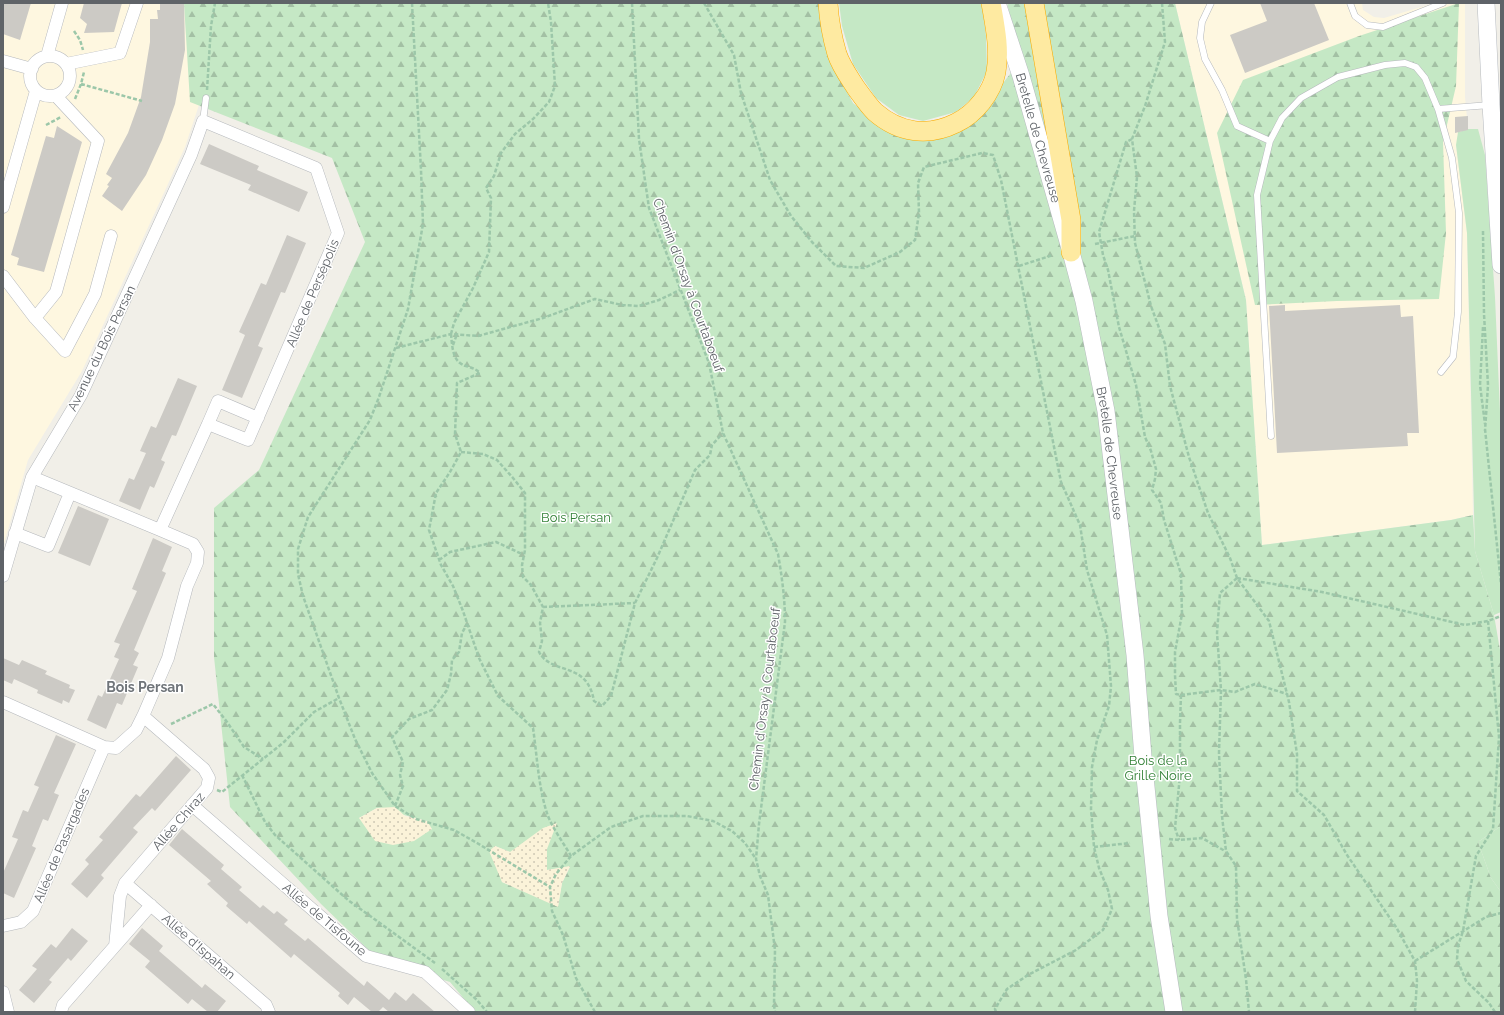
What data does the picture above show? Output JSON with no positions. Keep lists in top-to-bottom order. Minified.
{"streets":{"main road":["Bretelle de Chevreuse"],"street":["Allée de Persépolis","Avenue du Bois Persan","Allée Chiraz","Allée de Pasargades","Allée de Tisfoune","Allée d'Ispahan"],"path":["Chemin d'Orsay à Courtaboeuf"]},"crossings":[["Allée de Persépolis","Avenue du Bois Persan"],["Allée Chiraz","Allée de Tisfoune"],["Allée Chiraz","Allée d'Ispahan"]],"districts":["Bois Persan"],"parks":["Bois Persan","Bois de la Grille Noire"]}
